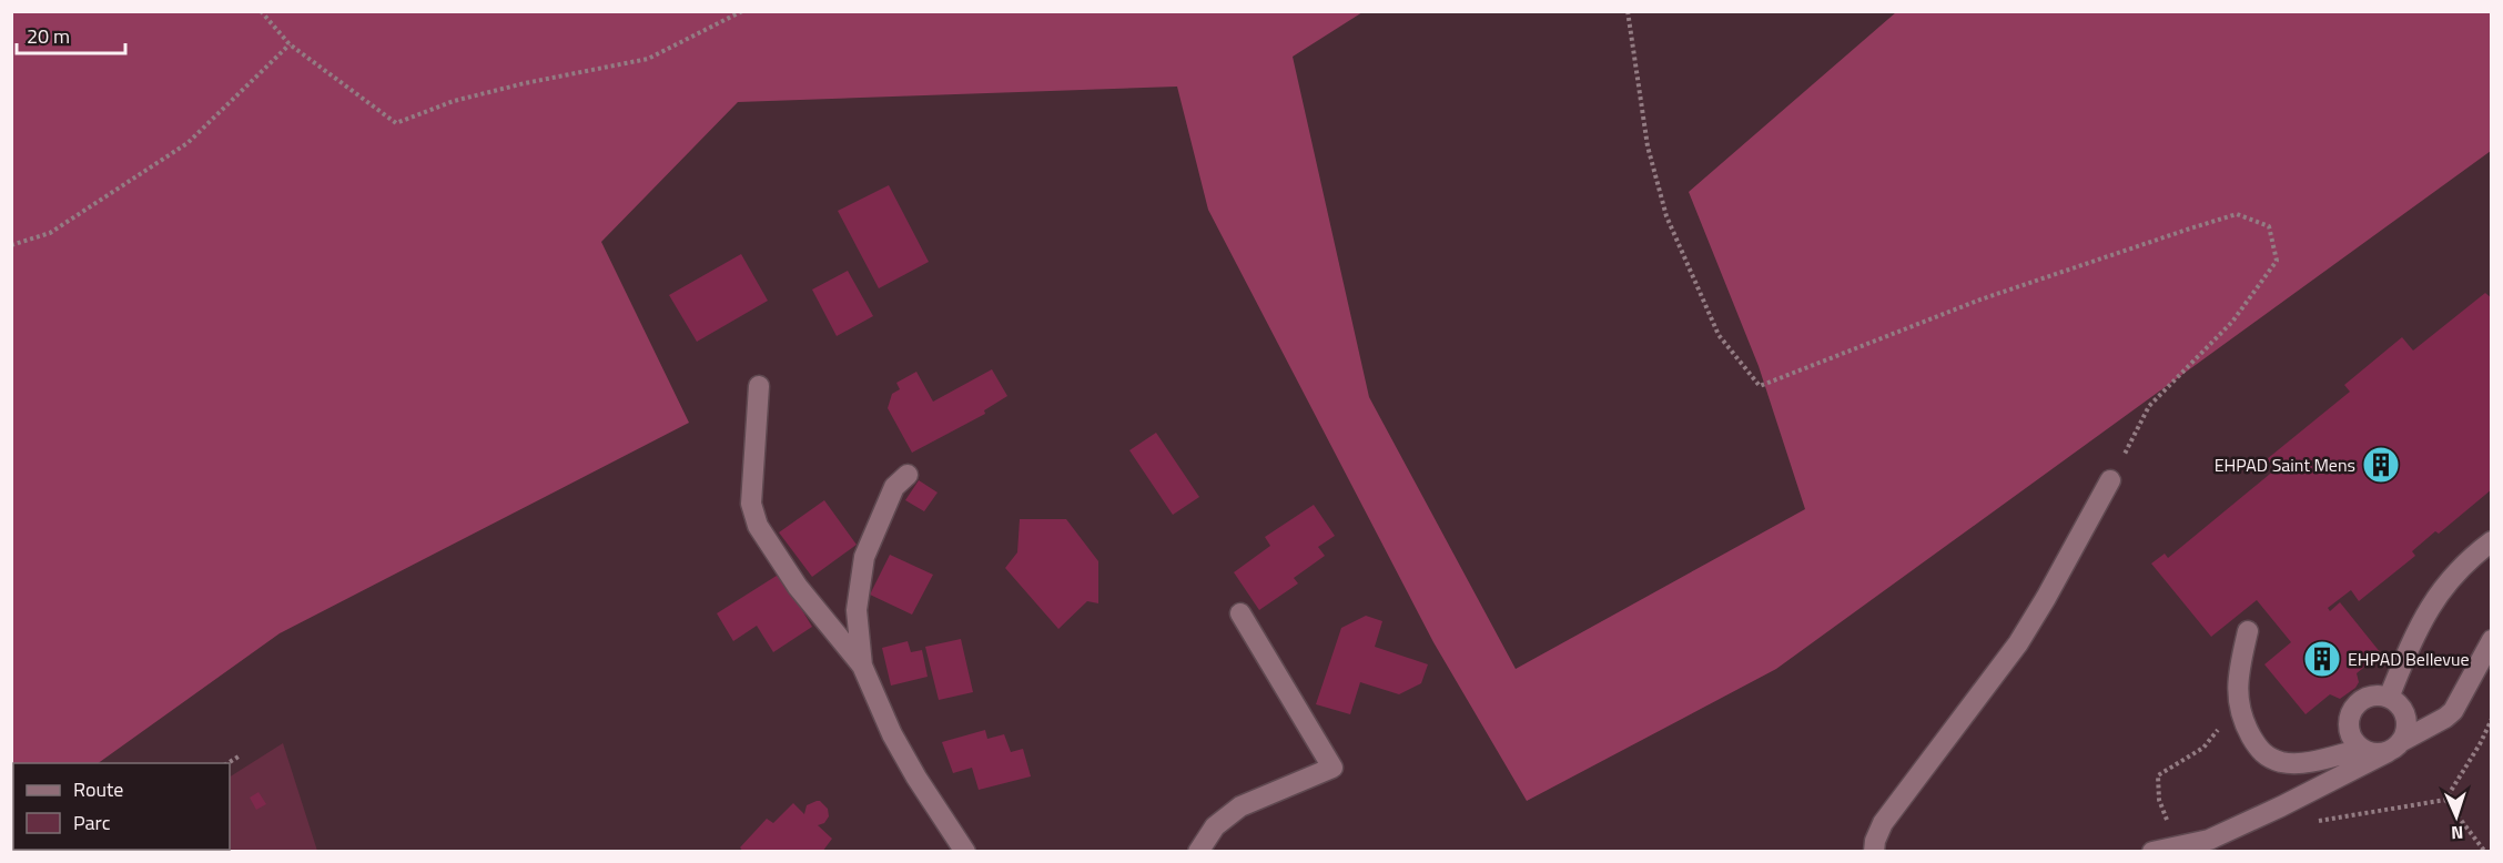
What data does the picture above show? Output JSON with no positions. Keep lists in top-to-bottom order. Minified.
{"places":{"building":["EHPAD Saint Mens","EHPAD Bellevue"]},"legend":["Route","Parc"],"scale_bar":"20 m","north":"bottom"}
